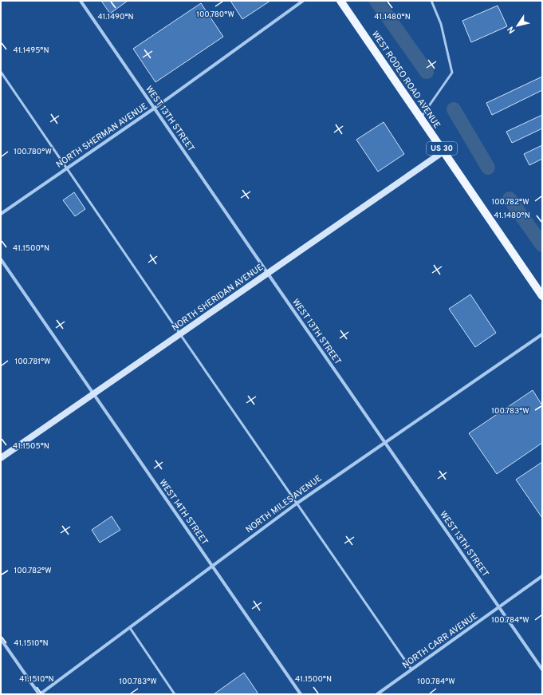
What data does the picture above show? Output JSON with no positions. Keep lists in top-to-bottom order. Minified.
{"streets":{"main road":["WEST RODEO ROAD AVENUE","US 30"],"street":["WEST 13TH STREET","NORTH SHERMAN AVENUE","NORTH SHERIDAN AVENUE","NORTH MILES AVENUE","WEST 14TH STREET","NORTH CARR AVENUE"]},"crossings":[["WEST RODEO ROAD AVENUE","NORTH SHERIDAN AVENUE"],["WEST 13TH STREET","NORTH SHERMAN AVENUE"],["WEST 13TH STREET","NORTH SHERIDAN AVENUE"],["WEST 13TH STREET","NORTH MILES AVENUE"],["WEST 13TH STREET","NORTH CARR AVENUE"],["NORTH SHERIDAN AVENUE","WEST 14TH STREET"],["NORTH MILES AVENUE","WEST 14TH STREET"]],"north":"bottom left","coordinates":["100.780°W","41.1480°N","41.1490°N","41.1495°N","100.782°W","41.1500°N","100.781°W","100.783°W","41.1505°N","100.784°W","41.1510°N"]}
